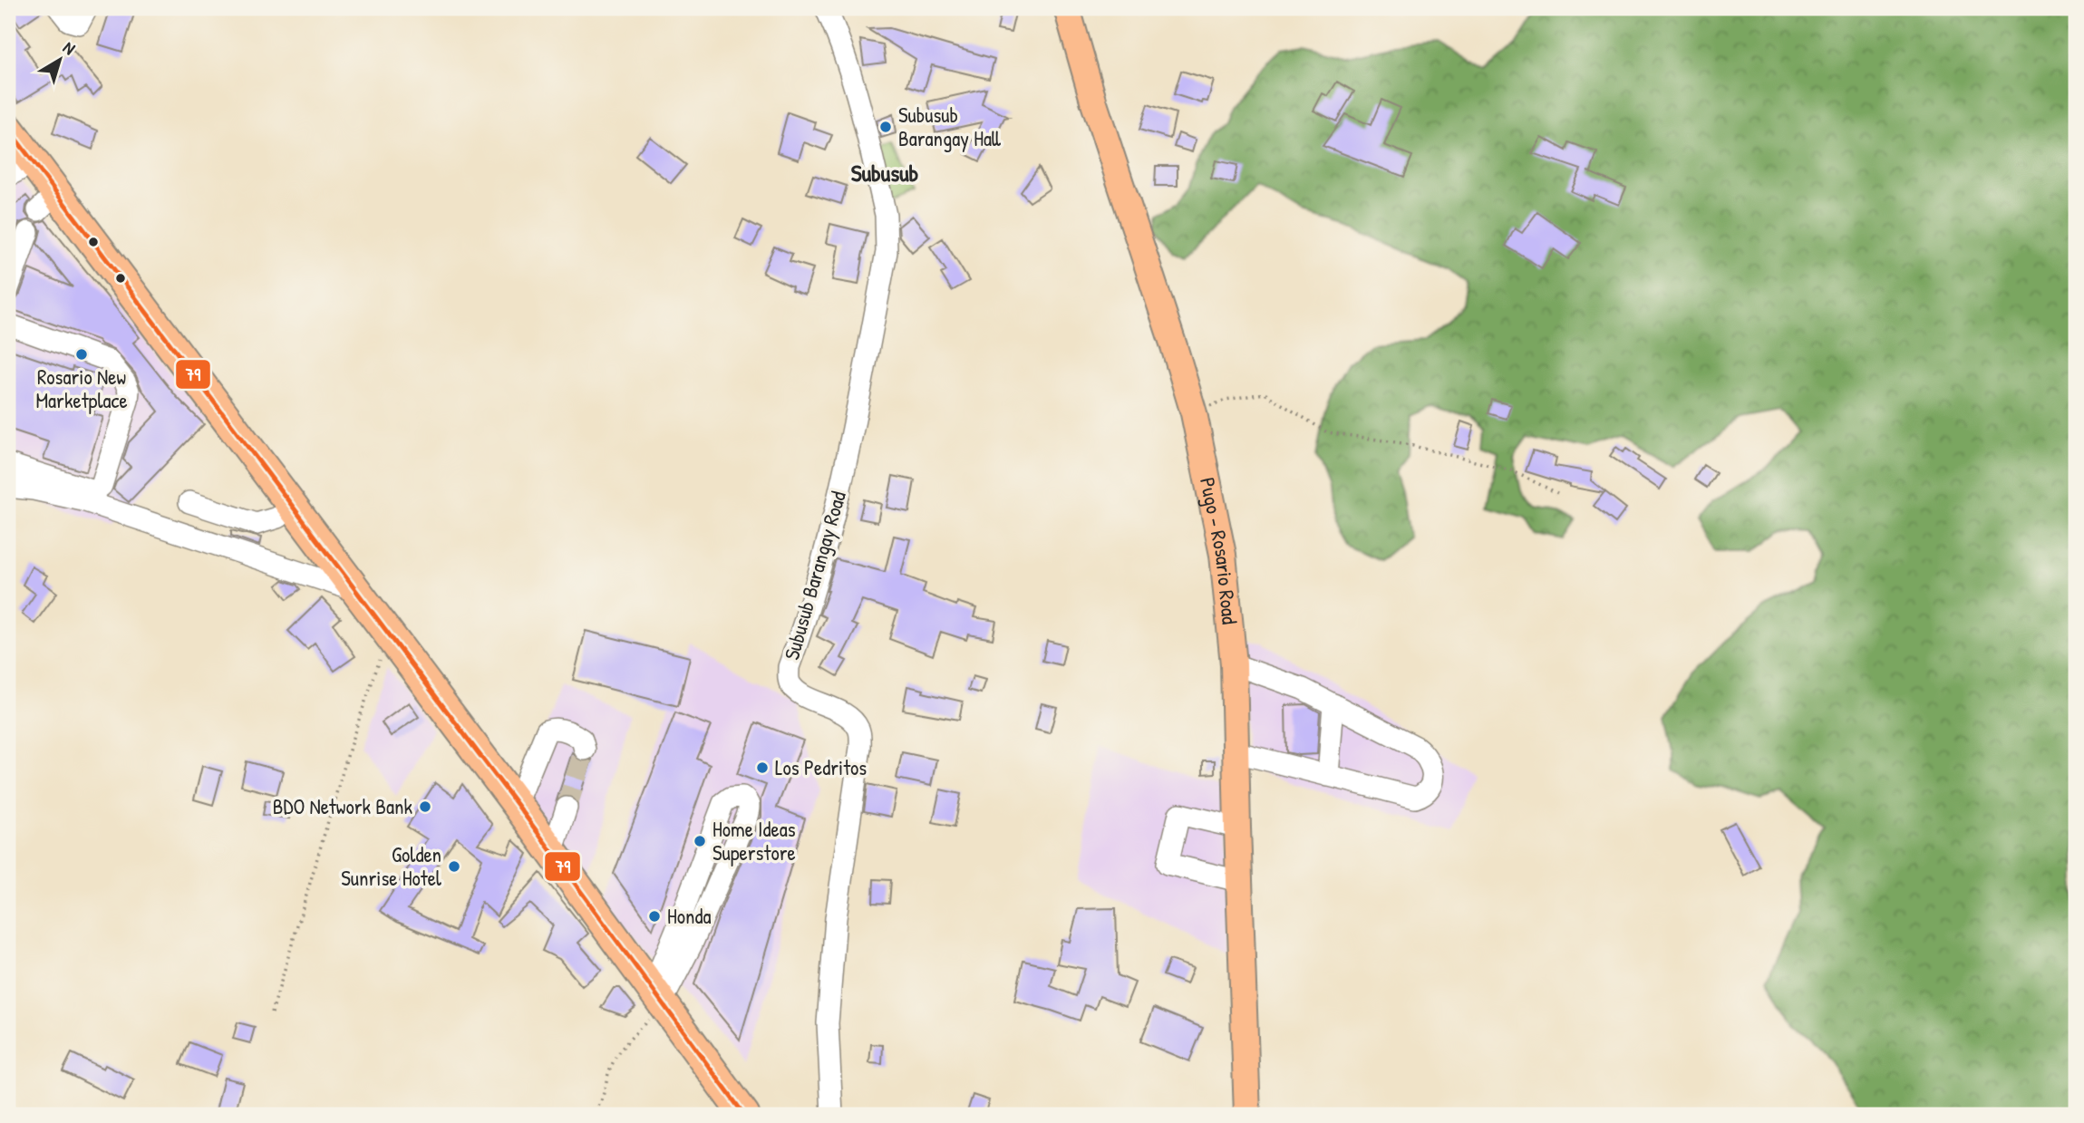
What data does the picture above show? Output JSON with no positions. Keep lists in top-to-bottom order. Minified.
{"streets":{"main road":["Pugo - Rosario Road"],"street":["Subusub Barangay Road"]},"districts":["Subusub"],"places":["Subusub Barangay Hall","Rosario New Marketplace","Los Pedritos","BDO Network Bank","Home Ideas Superstore","Golden Sunrise Hotel","Honda"],"lines":["transit line 79"],"north":"top right"}
